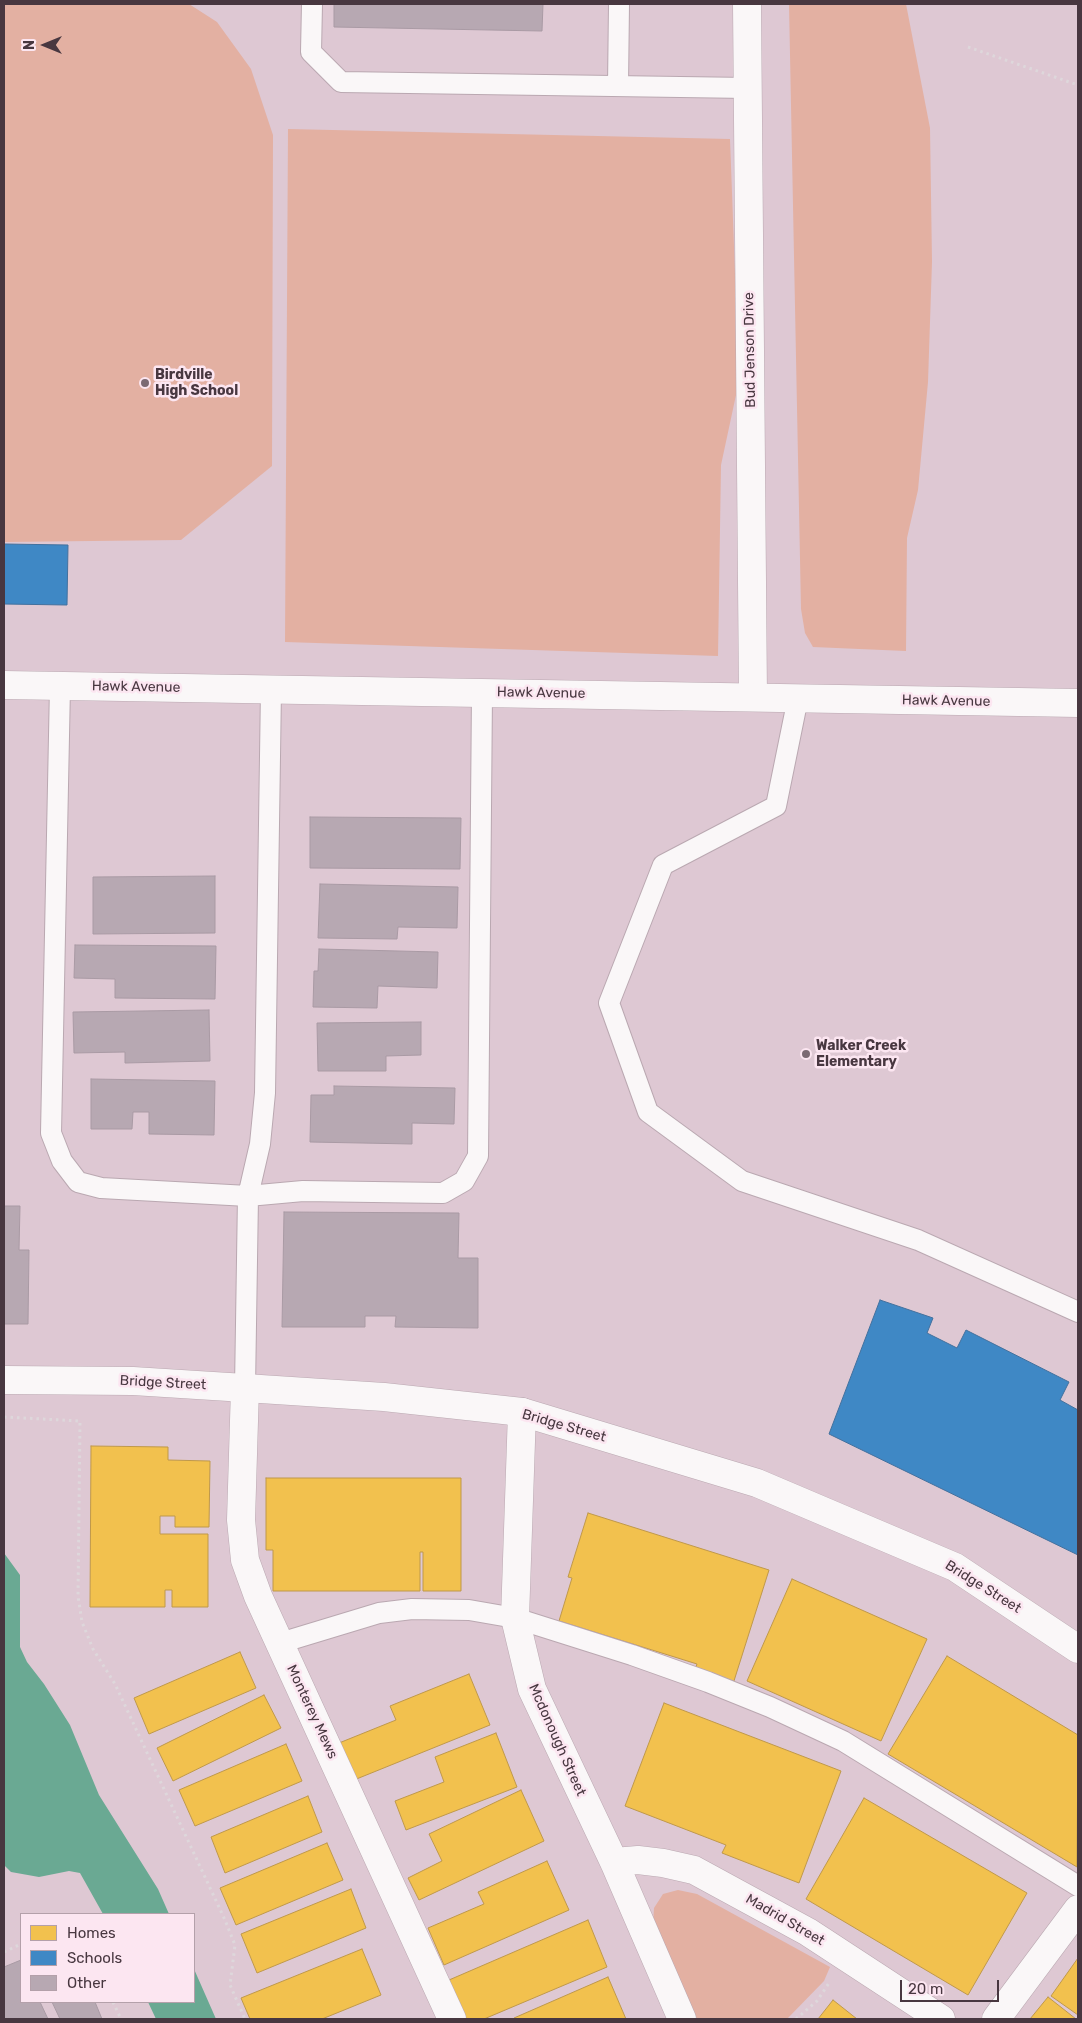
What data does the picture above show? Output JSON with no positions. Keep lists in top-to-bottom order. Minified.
{"streets":{"street":["Bud Jenson Drive","Hawk Avenue","Bridge Street","Monterey Mews","Mcdonough Street","Madrid Street"]},"crossings":[["Bud Jenson Drive","Hawk Avenue"],["Bridge Street","Monterey Mews"],["Bridge Street","Mcdonough Street"],["Mcdonough Street","Madrid Street"]],"places":["Birdville High School","Walker Creek Elementary"],"legend":["Homes","Schools","Other"],"scale_bar":"20 m","north":"left"}
